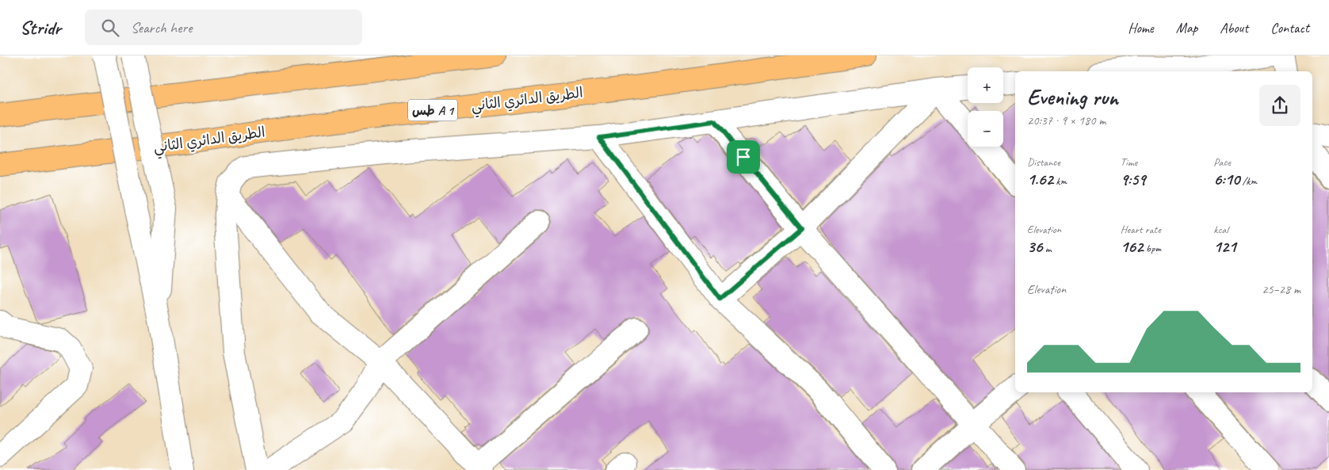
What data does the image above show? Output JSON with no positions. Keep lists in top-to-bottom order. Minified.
{"streets":{"highway":["الطريق الدائري الثاني","طس A 1"]},"page":{"header":"Stridr","search":"Search here","nav":["Home","Map","About","Contact"],"map_buttons":["+","−"],"heading":["Evening run","20:37 · 9 × 180 m"],"stats":[["Distance","1.62 km"],["Time","9:59"],["Pace","6:10 /km"],["Elevation","36 m"],["Heart rate","162 bpm"],["kcal","121"]],"chart":["Elevation","25–28 m"]}}
